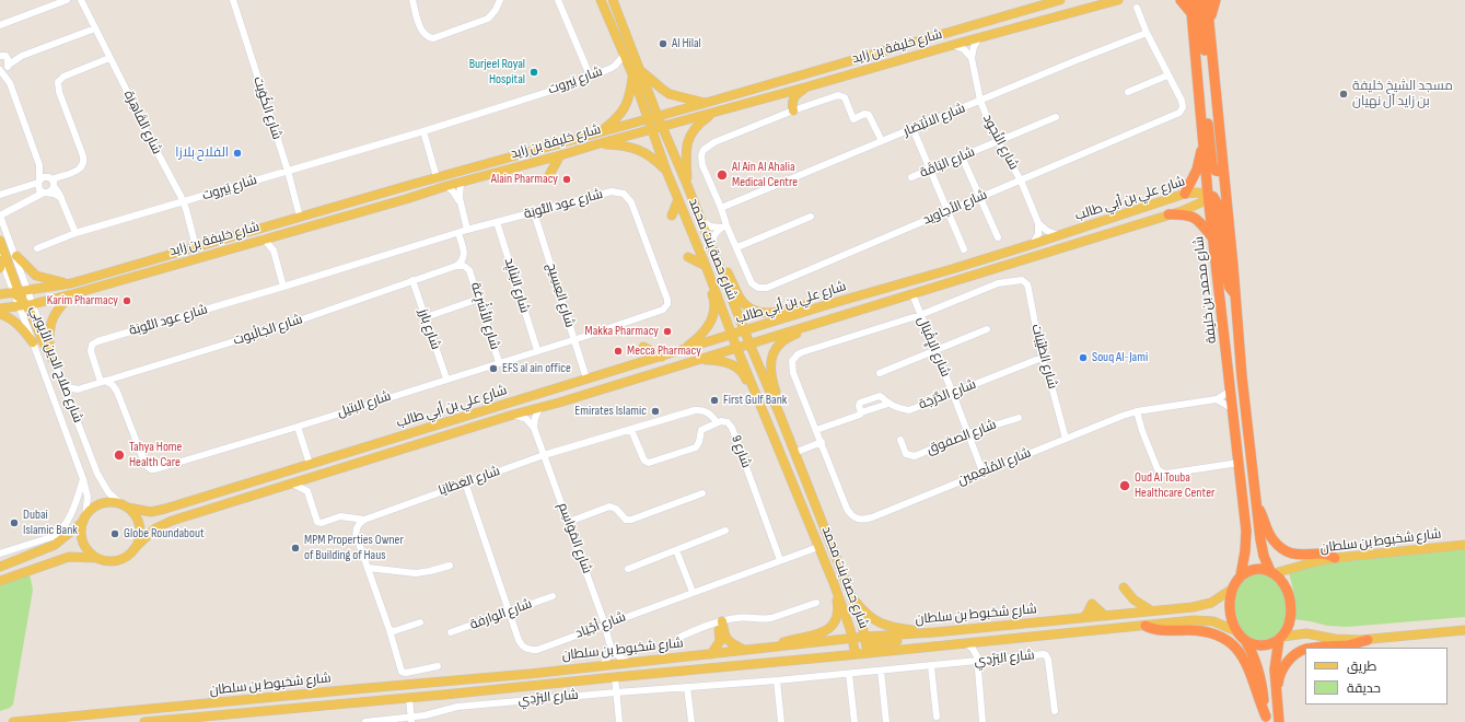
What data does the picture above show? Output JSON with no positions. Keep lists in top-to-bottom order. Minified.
{"streets":{"highway":["شارع محمد بن خليفة"],"main road":["شارع خليفة بن زايد","شارع علي بن أبي طالب","شارع حصة بنت محمد","شارع شخبوط بن سلطان"],"street":["شارع بَيروت","شارع الكُوَيت","شارع الانْتِصَار","شارع القَاهِرَة","شارع النُجود","شارع البَاقَة","شارع عود التُّوبَة","شارع الأجاويد","شارع البَنَايِد","شارع العِسِيج","شارع الأَشْرِعَة","شارع بارز","شارع الجَالْبوت","شارع الإِقْبَال","شارع الطَيْبَات","شارع صلاح الدين الأيوبي","شارع الدَّرَجَة","شارع البتيل","شارع الصفوق","شارع 9","شارع المُنْعِمِين","شارع العَطَايَا","شارع المَوَاسِم","شارع الوارفة","شارع أجْيَاد","شارع البَرْدِي"]},"crossings":[["شارع خليفة بن زايد","شارع الكُوَيت"],["شارع خليفة بن زايد","شارع القَاهِرَة"],["شارع خليفة بن زايد","شارع حصة بنت محمد"],["شارع خليفة بن زايد","شارع صلاح الدين الأيوبي"],["شارع بَيروت","شارع الكُوَيت"],["شارع بَيروت","شارع القَاهِرَة"],["شارع بَيروت","شارع حصة بنت محمد"],["شارع الانْتِصَار","شارع النُجود"],["شارع الانْتِصَار","شارع الأجاويد"],["شارع النُجود","شارع البَاقَة"],["شارع النُجود","شارع الأجاويد"],["شارع علي بن أبي طالب","شارع حصة بنت محمد"],["شارع علي بن أبي طالب","شارع محمد بن خليفة"],["شارع علي بن أبي طالب","شارع العِسِيج"],["شارع علي بن أبي طالب","شارع الإِقْبَال"],["شارع علي بن أبي طالب","شارع صلاح الدين الأيوبي"],["شارع عود التُّوبَة","شارع البَنَايِد"],["شارع عود التُّوبَة","شارع العِسِيج"],["شارع عود التُّوبَة","شارع الجَالْبوت"],["شارع عود التُّوبَة","شارع البتيل"],["شارع حصة بنت محمد","شارع شخبوط بن سلطان"],["شارع حصة بنت محمد","شارع أجْيَاد"],["شارع البَنَايِد","شارع البتيل"],["شارع محمد بن خليفة","شارع المُنْعِمِين"],["شارع محمد بن خليفة","شارع شخبوط بن سلطان"],["شارع العِسِيج","شارع البتيل"],["شارع الأَشْرِعَة","شارع الجَالْبوت"],["شارع الأَشْرِعَة","شارع البتيل"],["شارع بارز","شارع الجَالْبوت"],["شارع بارز","شارع البتيل"],["شارع الجَالْبوت","شارع البتيل"],["شارع الإِقْبَال","شارع الدَّرَجَة"],["شارع الإِقْبَال","شارع الصفوق"],["شارع الإِقْبَال","شارع المُنْعِمِين"],["شارع الطَيْبَات","شارع الدَّرَجَة"],["شارع الطَيْبَات","شارع المُنْعِمِين"],["شارع الدَّرَجَة","شارع المُنْعِمِين"],["شارع 9","شارع العَطَايَا"],["شارع 9","شارع أجْيَاد"],["شارع العَطَايَا","شارع المَوَاسِم"],["شارع العَطَايَا","شارع أجْيَاد"],["شارع المَوَاسِم","شارع أجْيَاد"],["شارع الوارفة","شارع أجْيَاد"]],"places":["Al Hilal","Burjeel Royal Hospital","مسجد الشيخ خليفة بن زايد آل نهيان","الفلاح بلازا","Al Ain Al Ahalia Medical Centre","Alain Pharmacy","Karim Pharmacy","Makka Pharmacy","Mecca Pharmacy","Souq Al-Jami","EFS al ain office","First Gulf Bank","Emirates Islamic","Tahya Home Health Care","Oud Al Touba Healthcare Center","Dubai Islamic Bank","Globe Roundabout","MPM Properties Owner of Building of Haus"],"legend":["طريق","حديقة"]}
